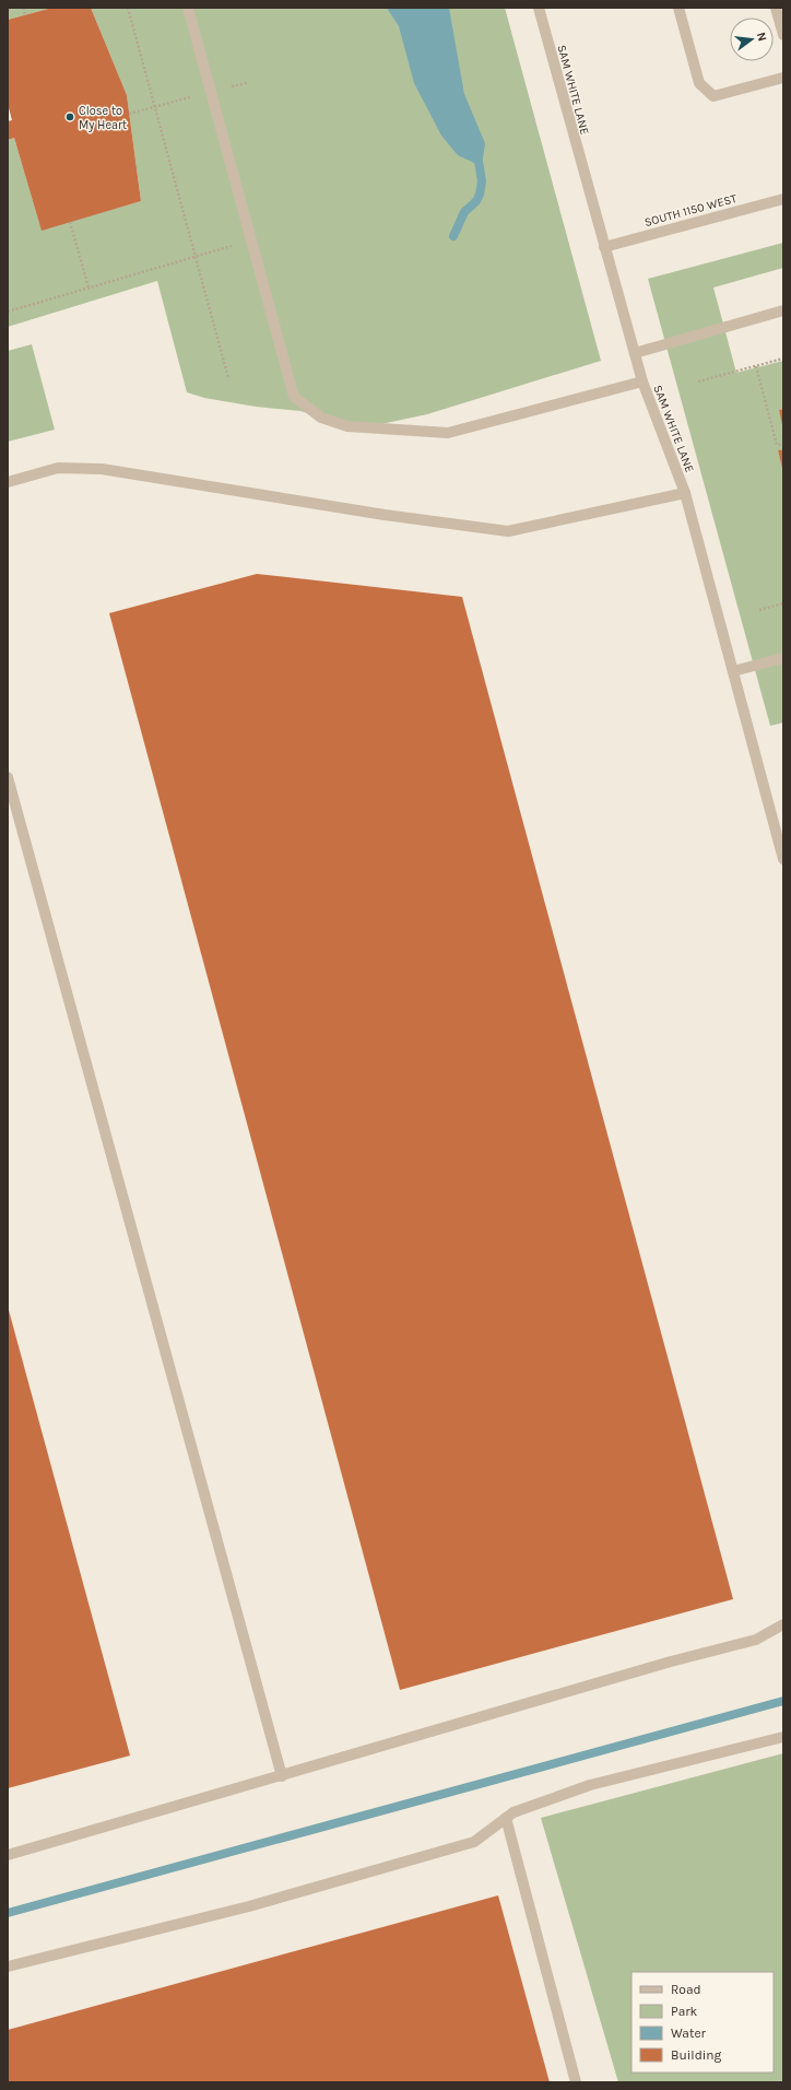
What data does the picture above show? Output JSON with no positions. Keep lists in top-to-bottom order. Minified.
{"streets":{"street":["SAM WHITE LANE","SOUTH 1150 WEST"]},"crossings":[["SAM WHITE LANE","SOUTH 1150 WEST"]],"places":["Close to My Heart"],"legend":["Road","Park","Water","Building"],"north":"right"}
